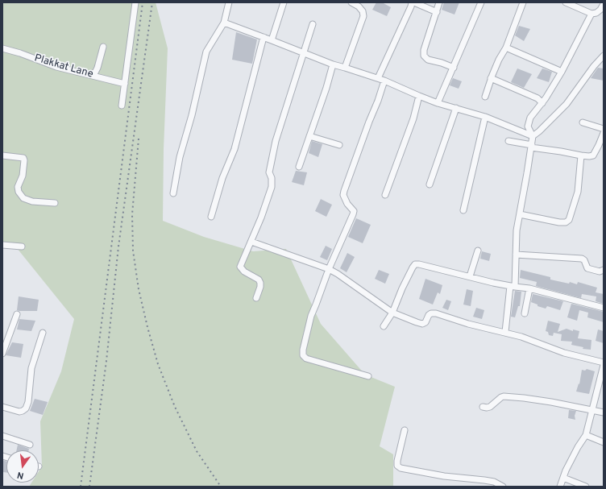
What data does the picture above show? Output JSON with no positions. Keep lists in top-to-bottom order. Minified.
{"streets":{"street":["Plakkat Lane"]},"north":"bottom"}
